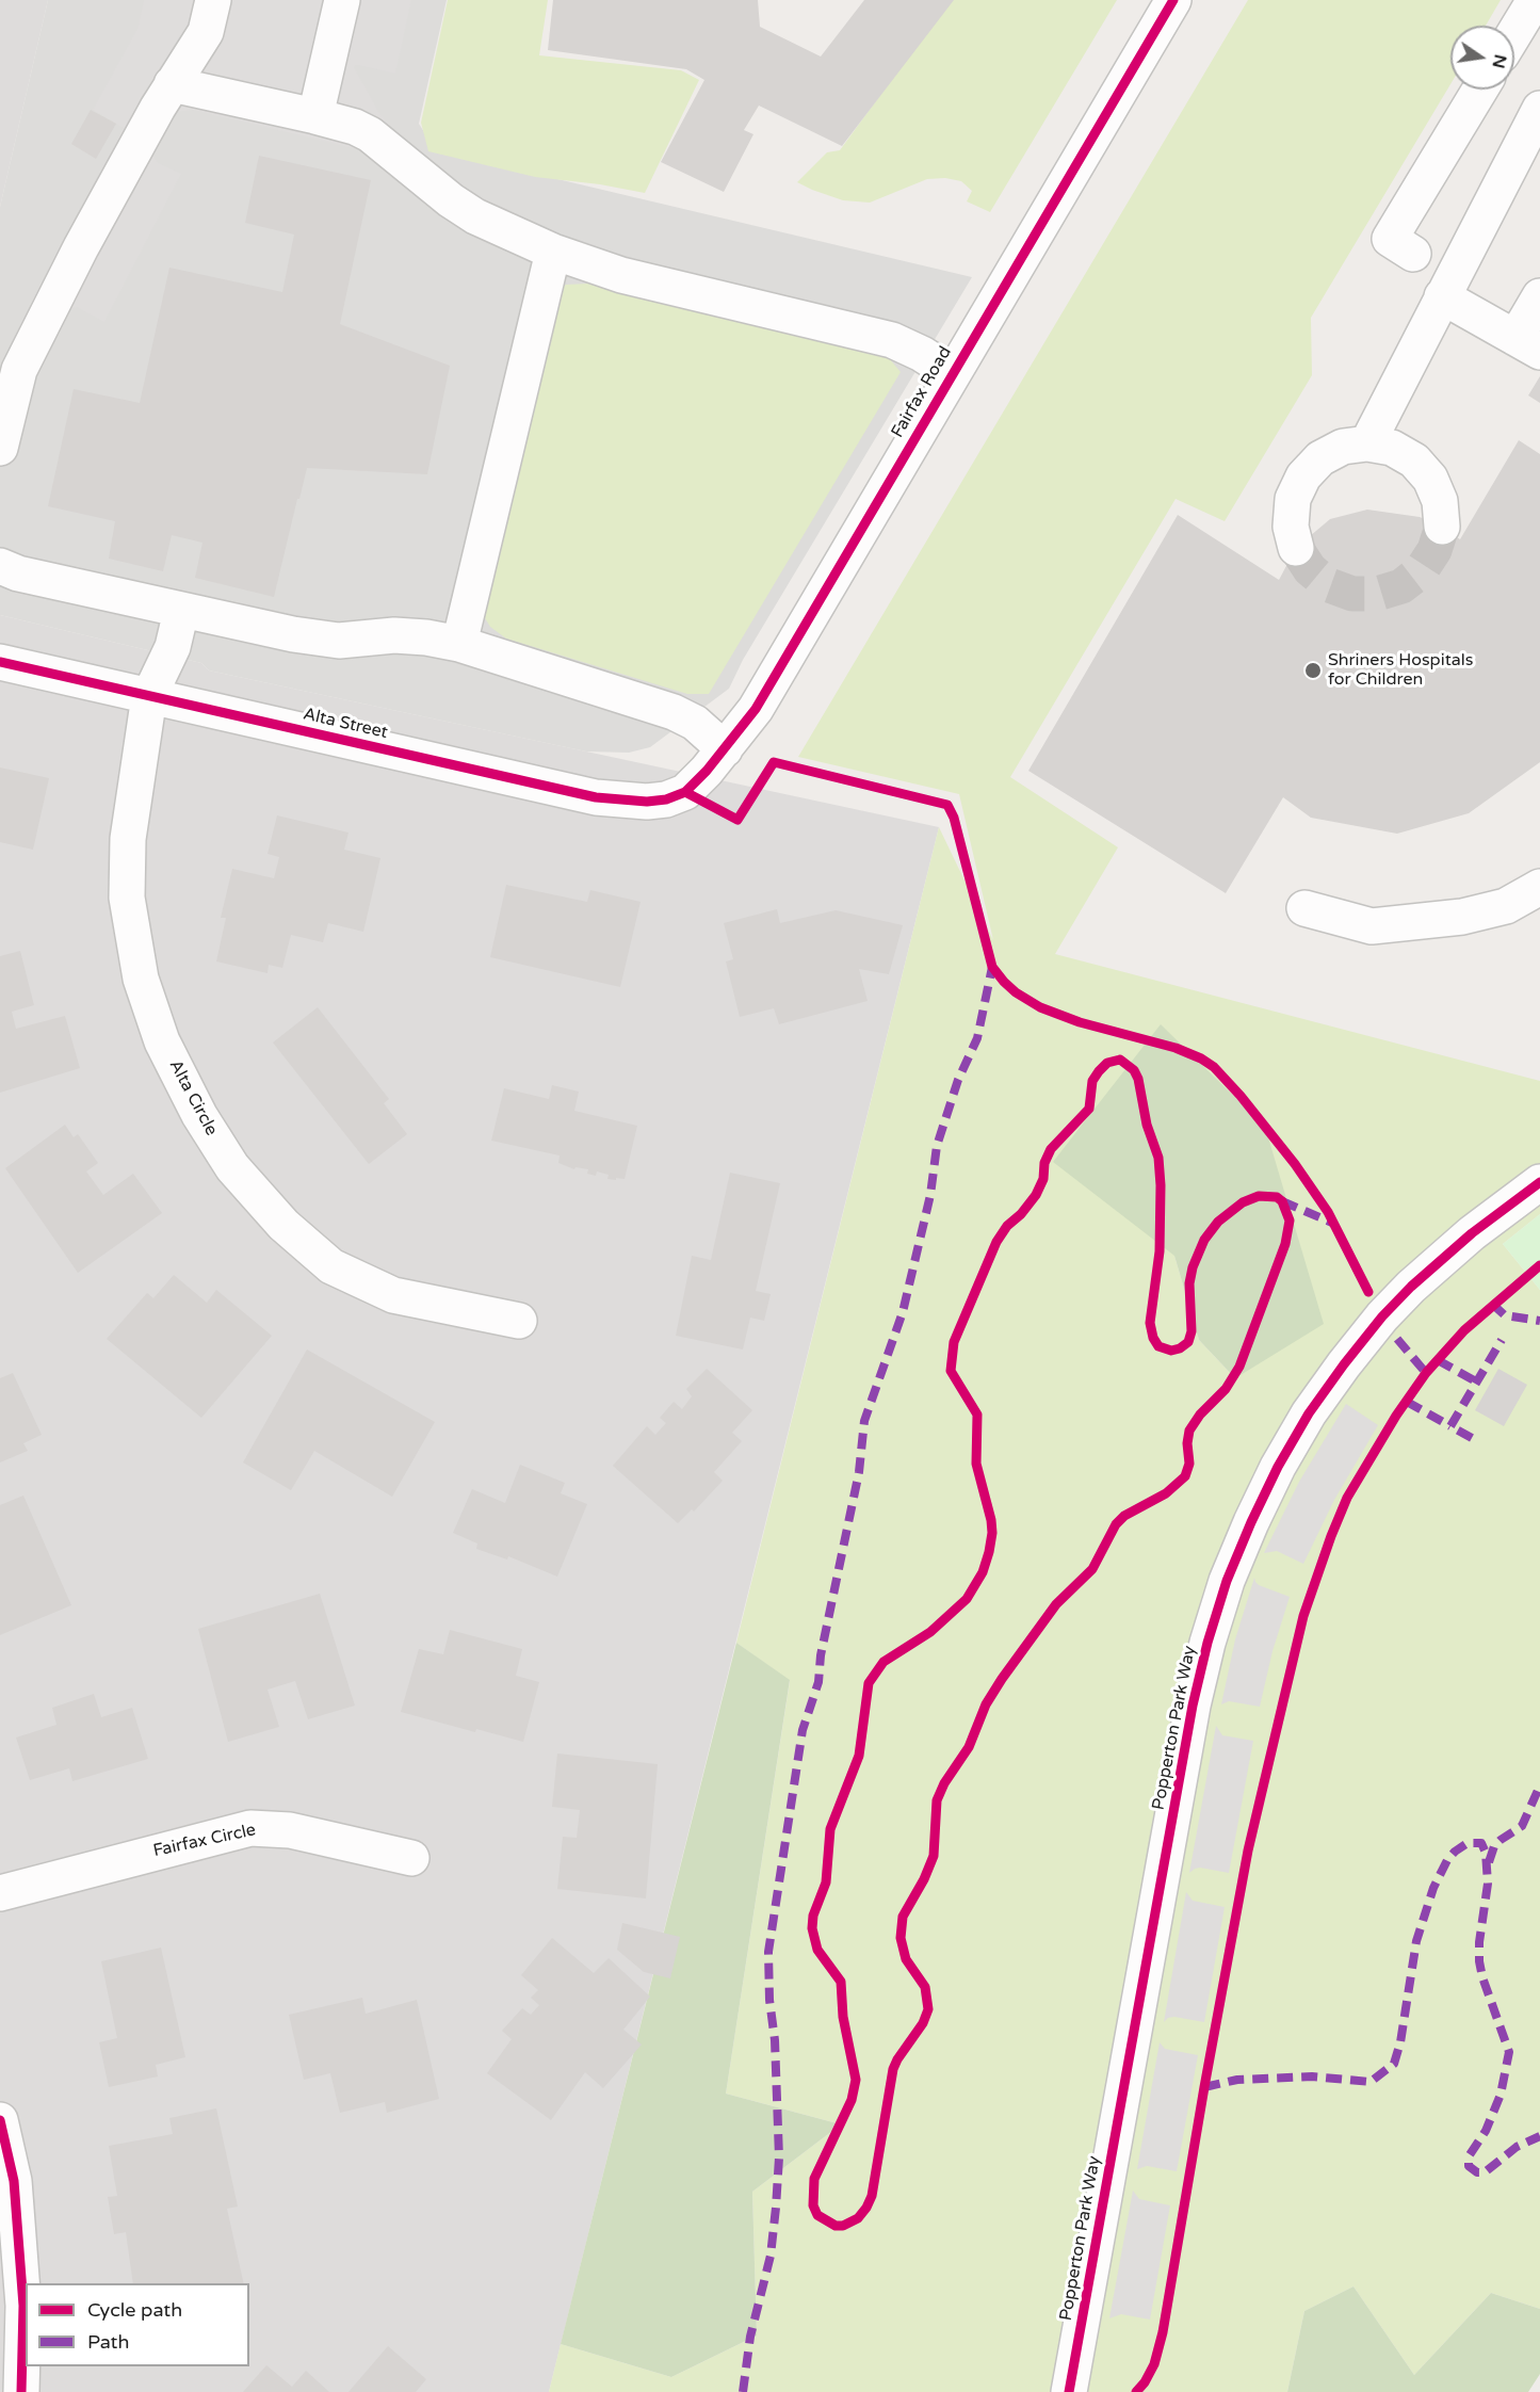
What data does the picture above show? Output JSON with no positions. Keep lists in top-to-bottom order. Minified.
{"streets":{"street":["Fairfax Road","Alta Street","Alta Circle","Popperton Park Way","Fairfax Circle"]},"crossings":[["Fairfax Road","Alta Street"],["Alta Street","Alta Circle"]],"places":["Shriners Hospitals for Children"],"legend":["Cycle path","Path"],"north":"right"}
